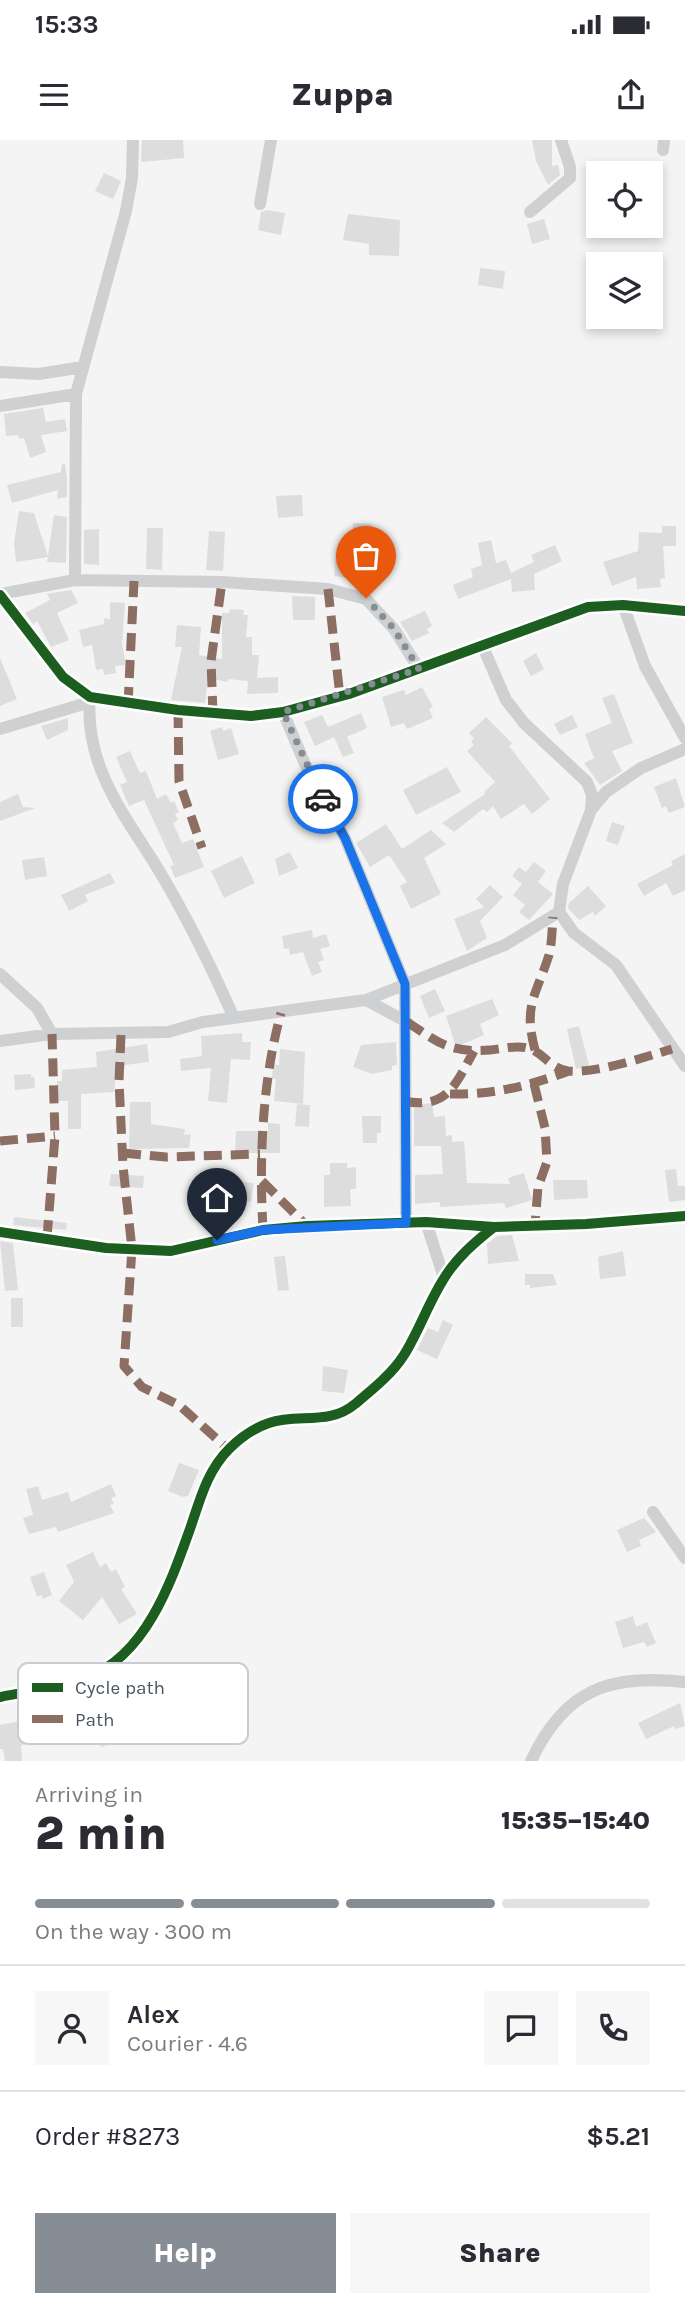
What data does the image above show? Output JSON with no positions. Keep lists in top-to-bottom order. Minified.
{"legend":["Cycle path","Path"],"page":{"status":"15:33","header":"Zuppa","heading":["2 min","Arriving in","15:35–15:40"],"panel":["Alex","Courier · 4.6","Order #8273","$5.21"],"bar":"On the way · 300 m","buttons":["Help","Share"]}}
